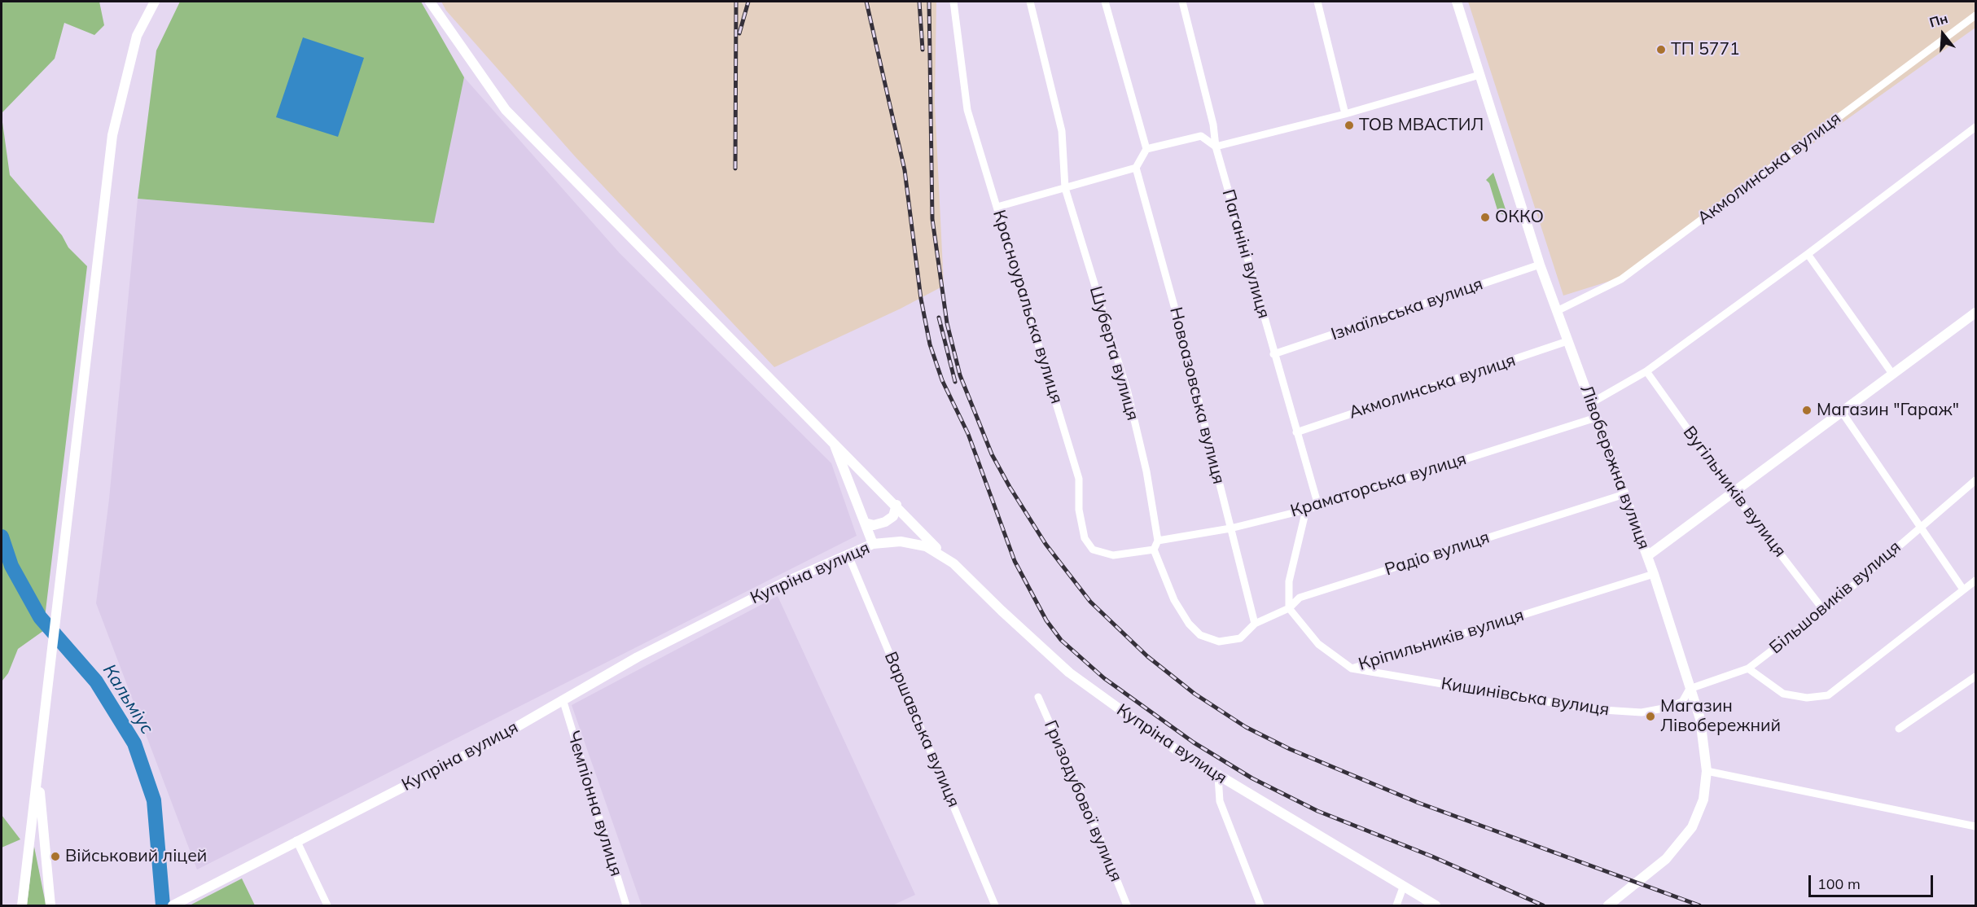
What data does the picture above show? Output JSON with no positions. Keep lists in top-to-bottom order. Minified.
{"streets":{"main road":["Лівобережна вулиця","Купріна вулиця"],"street":["Акмолинська вулиця","Паганіні вулиця","Красноуральска вулиця","Ізмаїльська вулиця","Шуберта вулиця","Новоазовська вулиця","Краматорська вулиця","Вугільників вулиця","Радіо вулиця","Більшовиків вулиця","Кріпильників вулиця","Кишинівська вулиця","Варшавська вулиця","Гризодубової вулиця","Чемпіонна вулиця"]},"crossings":[["Акмолинська вулиця","Паганіні вулиця"],["Акмолинська вулиця","Лівобережна вулиця"],["Паганіні вулиця","Ізмаїльська вулиця"],["Паганіні вулиця","Краматорська вулиця"],["Ізмаїльська вулиця","Лівобережна вулиця"],["Шуберта вулиця","Краматорська вулиця"],["Новоазовська вулиця","Краматорська вулиця"],["Новоазовська вулиця","Радіо вулиця"],["Лівобережна вулиця","Краматорська вулиця"],["Лівобережна вулиця","Радіо вулиця"],["Лівобережна вулиця","Більшовиків вулиця"],["Лівобережна вулиця","Кріпильників вулиця"],["Лівобережна вулиця","Кишинівська вулиця"],["Вугільників вулиця","Більшовиків вулиця"],["Радіо вулиця","Кріпильників вулиця"],["Купріна вулиця","Варшавська вулиця"],["Купріна вулиця","Чемпіонна вулиця"],["Більшовиків вулиця","Кишинівська вулиця"],["Кріпильників вулиця","Кишинівська вулиця"]],"water":["Кальміус"],"places":["ТП 5771","ТОВ МВАСТИЛ","ОККО","Магазин \"Гараж\"","Магазин Лівобережний","Військовий ліцей"],"scale_bar":"100 m","north":"top"}
